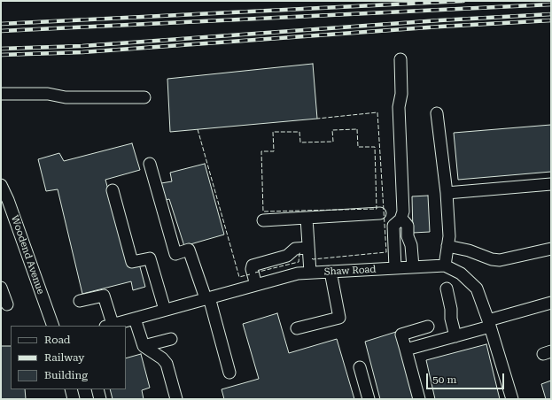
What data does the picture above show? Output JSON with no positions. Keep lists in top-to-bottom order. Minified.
{"streets":{"street":["Woodend Avenue","Shaw Road"]},"legend":["Road","Railway","Building"],"scale_bar":"50 m"}
